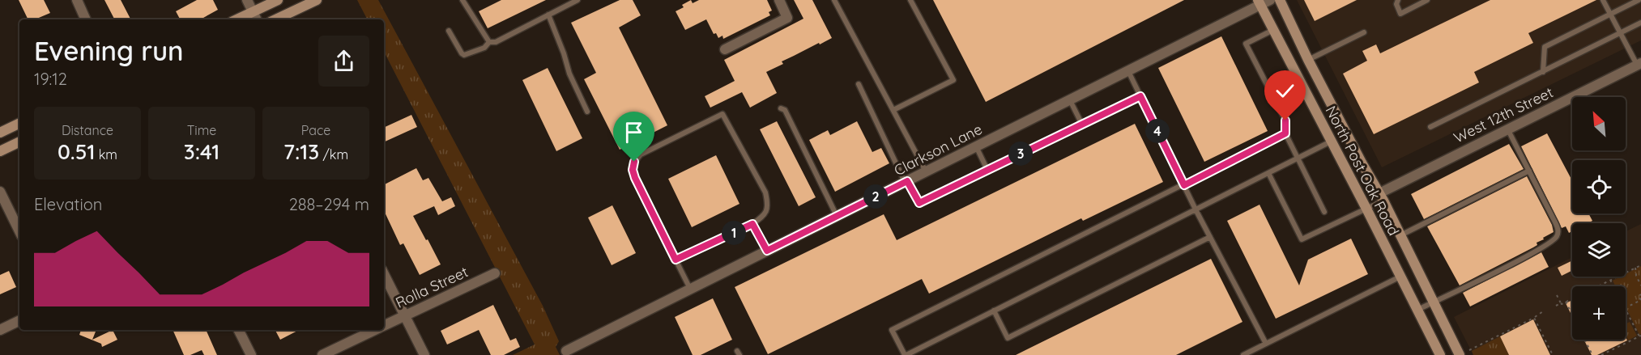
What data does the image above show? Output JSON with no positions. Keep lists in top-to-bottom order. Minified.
{"streets":{"main road":["North Post Oak Road"],"street":["West 12th Street","Clarkson Lane","Rolla Street"]},"crossings":[["West 12th Street","North Post Oak Road"],["Clarkson Lane","North Post Oak Road"]],"north":"top left","page":{"heading":["Evening run","19:12"],"map_buttons":"+","stats":[["Distance","0.51 km"],["Time","3:41"],["Pace","7:13 /km"]],"pins":["4","3","2","1"],"chart":["Elevation","288–294 m"]}}
